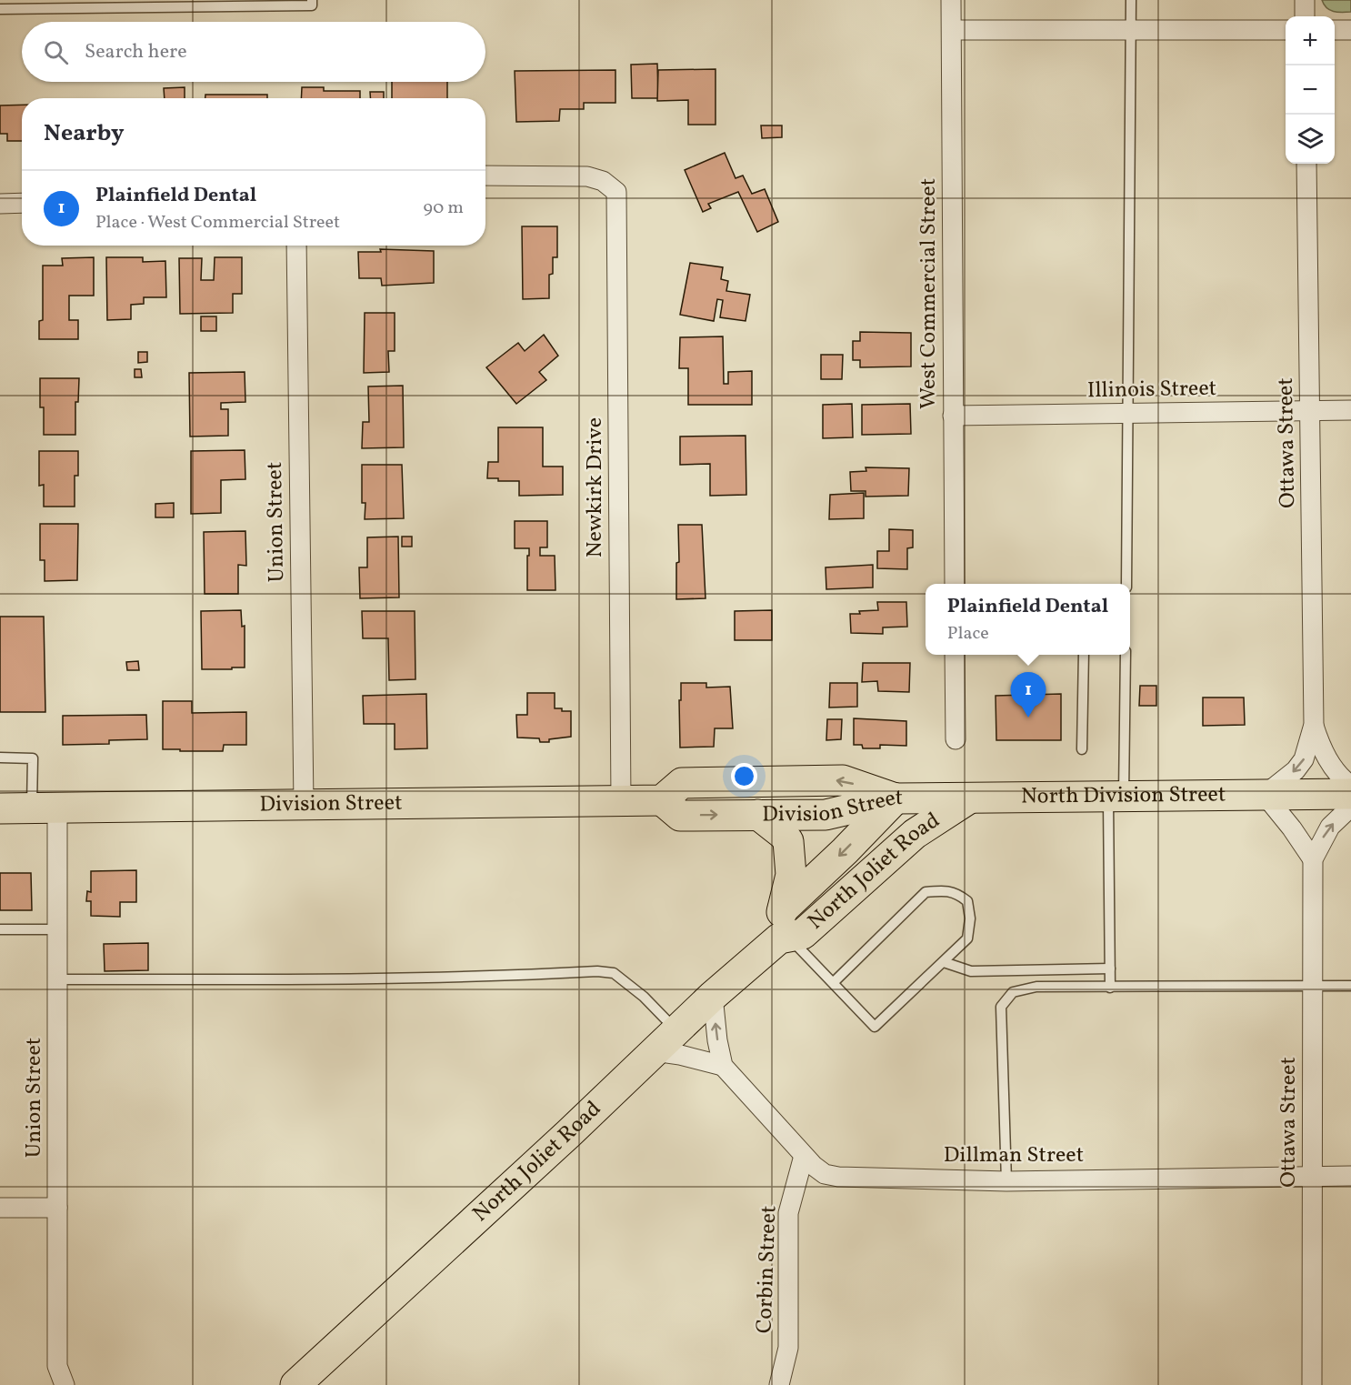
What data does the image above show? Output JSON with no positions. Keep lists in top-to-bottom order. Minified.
{"streets":{"main road":["North Division Street","Division Street","North Joliet Road"],"street":["West Commercial Street","Illinois Street","Ottawa Street","Newkirk Drive","Union Street","Dillman Street","Corbin Street"]},"crossings":[["West Commercial Street","Illinois Street"],["Illinois Street","Ottawa Street"],["Ottawa Street","North Division Street"],["Ottawa Street","Dillman Street"],["Newkirk Drive","Division Street"],["Union Street","Division Street"],["North Division Street","Division Street"],["North Division Street","North Joliet Road"],["Division Street","North Joliet Road"],["Dillman Street","Corbin Street"]],"page":{"map_buttons":["+","−"],"search":"Search here","heading":"Nearby","list":[{"mark":"1","name":"Plainfield Dental","note":"Place · West Commercial Street","value":"90 m"}],"popup":["Plainfield Dental","Place"],"pins":"1"}}
